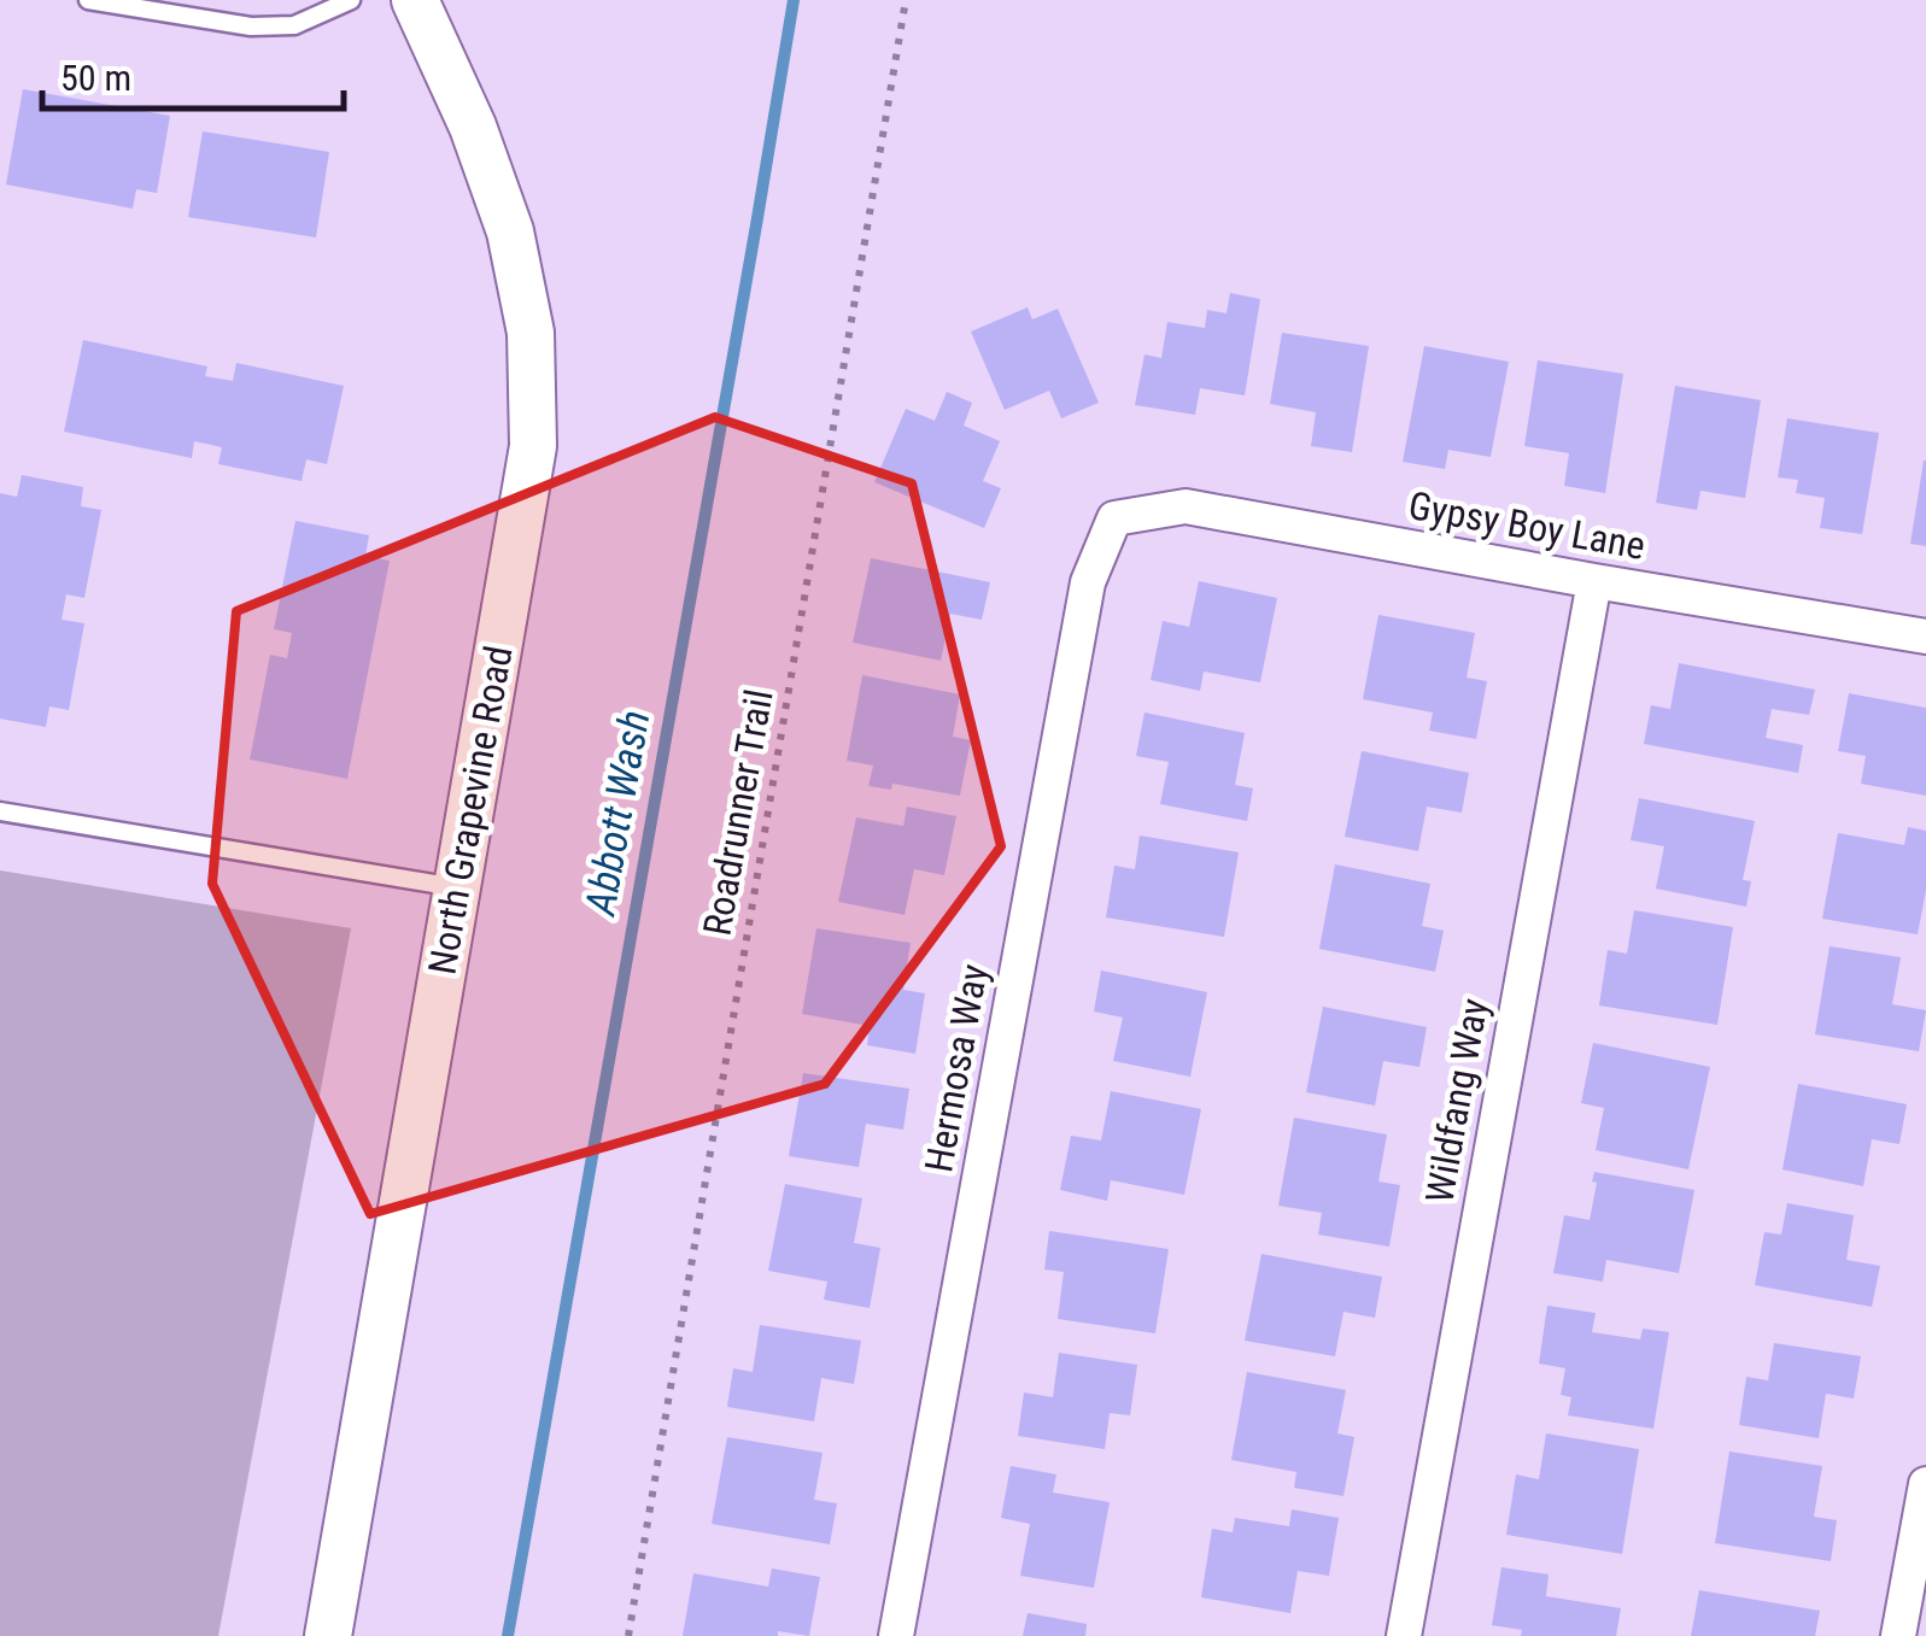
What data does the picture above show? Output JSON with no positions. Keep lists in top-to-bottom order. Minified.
{"streets":{"main road":["North Grapevine Road"],"street":["Gypsy Boy Lane","Hermosa Way","Wildfang Way"],"path":["Roadrunner Trail"]},"crossings":[["Gypsy Boy Lane","Hermosa Way"],["Gypsy Boy Lane","Wildfang Way"]],"water":["Abbott Wash"],"scale_bar":"50 m"}
